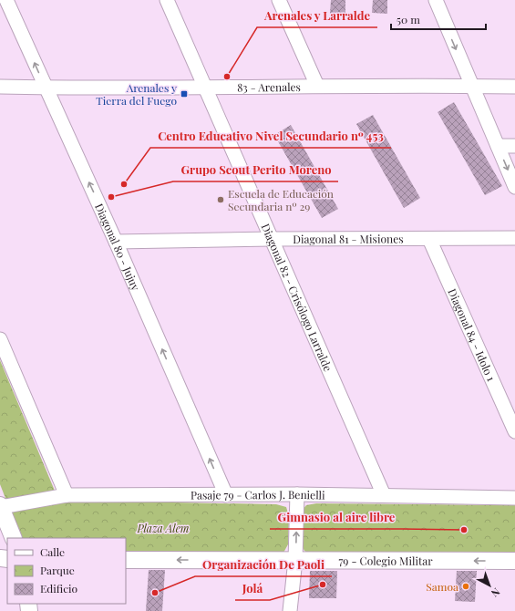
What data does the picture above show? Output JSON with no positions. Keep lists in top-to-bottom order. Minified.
{"streets":{"street":["83 - Arenales","Diagonal 81 - Misiones","Diagonal 80 - Jujuy","Diagonal 82 - Crisólogo Larralde","Diagonal 84 - Idolo 1","Pasaje 79 - Carlos J. Benielli","79 - Colegio Militar"]},"crossings":[["83 - Arenales","Diagonal 80 - Jujuy"],["83 - Arenales","Diagonal 82 - Crisólogo Larralde"],["Diagonal 81 - Misiones","Diagonal 80 - Jujuy"],["Diagonal 81 - Misiones","Diagonal 82 - Crisólogo Larralde"],["Diagonal 81 - Misiones","Diagonal 84 - Idolo 1"],["Diagonal 80 - Jujuy","Pasaje 79 - Carlos J. Benielli"],["Diagonal 82 - Crisólogo Larralde","Pasaje 79 - Carlos J. Benielli"]],"one_way":["Diagonal 80 - Jujuy","79 - Colegio Militar"],"parks":["Plaza Alem"],"places":{"other":["Arenales y Larralde","Centro Educativo Nivel Secundario nº 453","Grupo Scout Perito Moreno","Escuela de Educación Secundaria nº 29","Gimnasio al aire libre","Jolá","Samoa","Organización De Paoli"],"transit":["Arenales y Tierra del Fuego"]},"legend":["Calle","Parque","Edificio"],"scale_bar":"50 m","north":"bottom right"}
